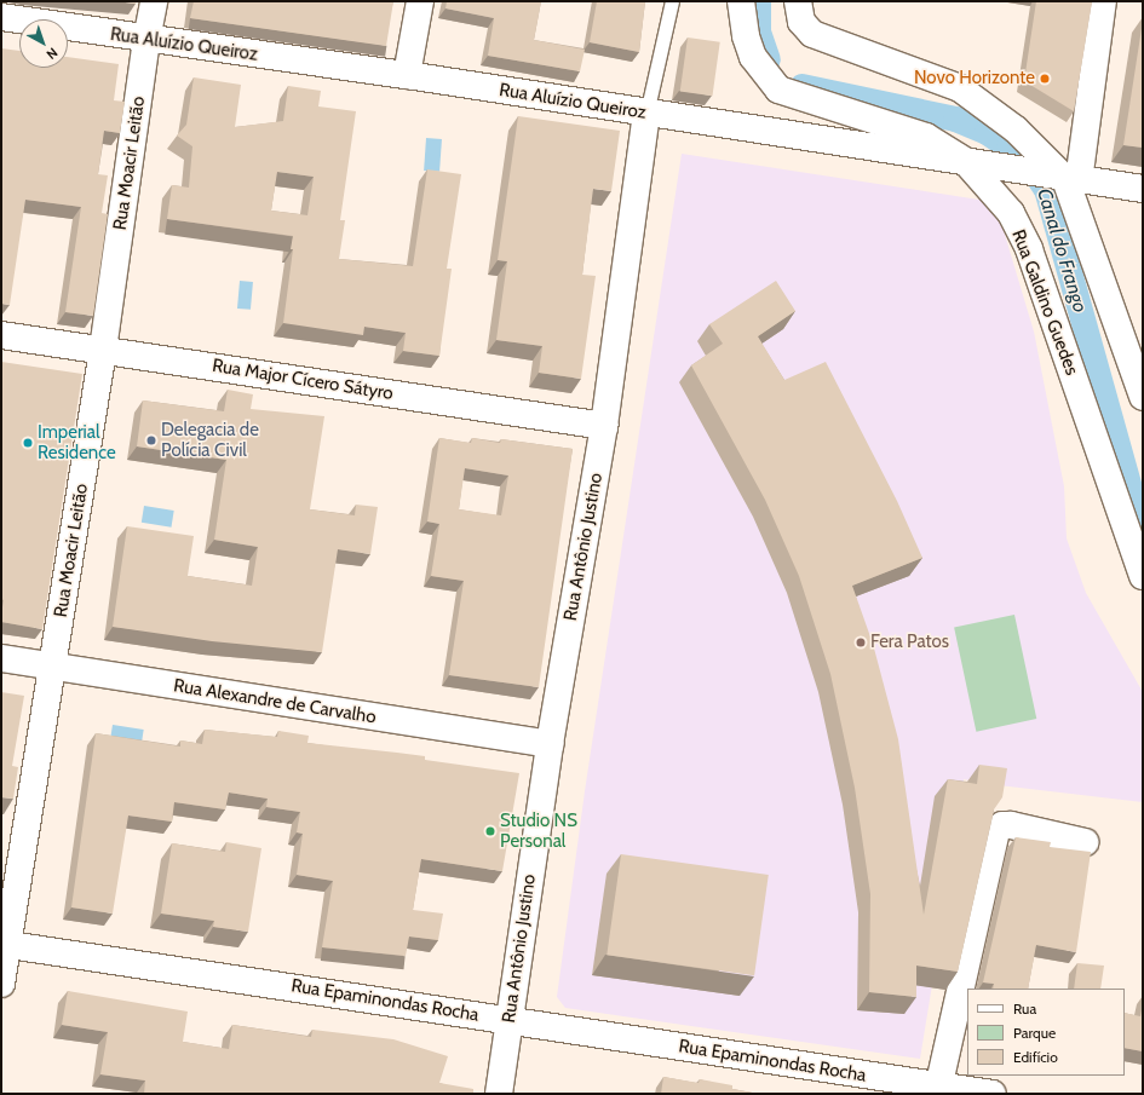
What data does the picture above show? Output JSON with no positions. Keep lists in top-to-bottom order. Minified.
{"streets":{"street":["Rua Aluízio Queiroz","Rua Moacir Leitão","Rua Galdino Guedes","Rua Major Cícero Sátyro","Rua Antônio Justino","Rua Alexandre de Carvalho","Rua Epaminondas Rocha"]},"crossings":[["Rua Aluízio Queiroz","Rua Moacir Leitão"],["Rua Aluízio Queiroz","Rua Galdino Guedes"],["Rua Aluízio Queiroz","Rua Antônio Justino"],["Rua Moacir Leitão","Rua Major Cícero Sátyro"],["Rua Moacir Leitão","Rua Alexandre de Carvalho"],["Rua Moacir Leitão","Rua Epaminondas Rocha"],["Rua Major Cícero Sátyro","Rua Antônio Justino"],["Rua Antônio Justino","Rua Alexandre de Carvalho"],["Rua Antônio Justino","Rua Epaminondas Rocha"]],"water":["Canal do Frango"],"places":["Novo Horizonte","Delegacia de Polícia Civil","Imperial Residence","Fera Patos","Studio NS Personal"],"legend":["Rua","Parque","Edifício"],"north":"bottom right"}
